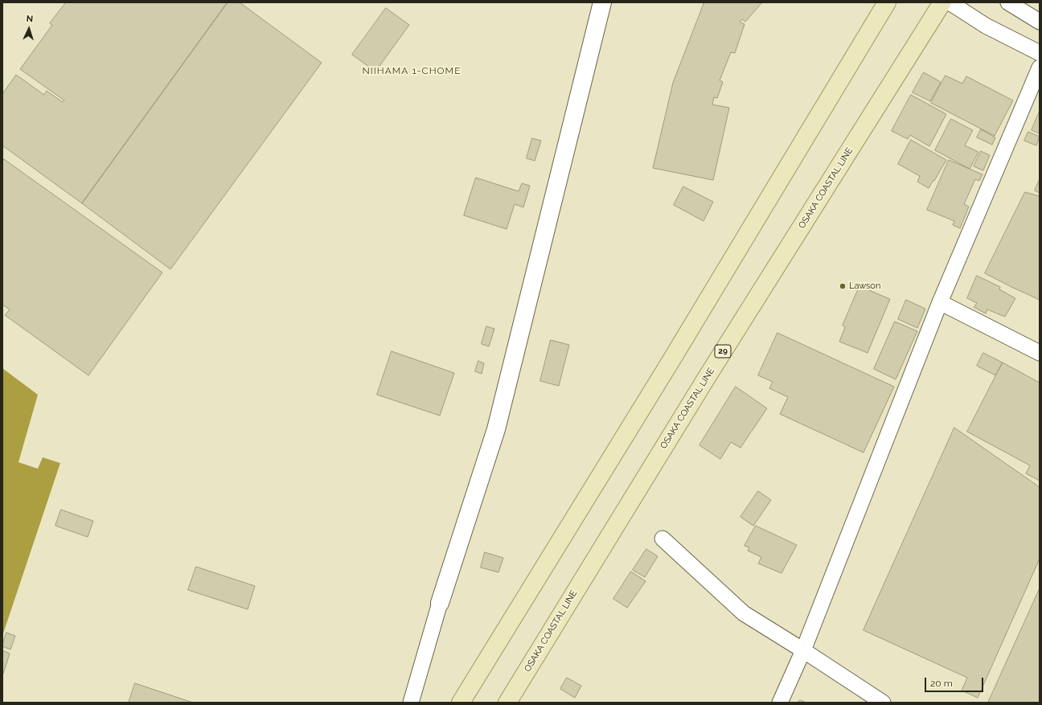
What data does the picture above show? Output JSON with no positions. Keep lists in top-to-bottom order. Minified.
{"streets":{"main road":["OSAKA COASTAL LINE","29"]},"districts":["NIIHAMA 1-CHOME"],"places":["Lawson"],"scale_bar":"20 m","north":"top"}
